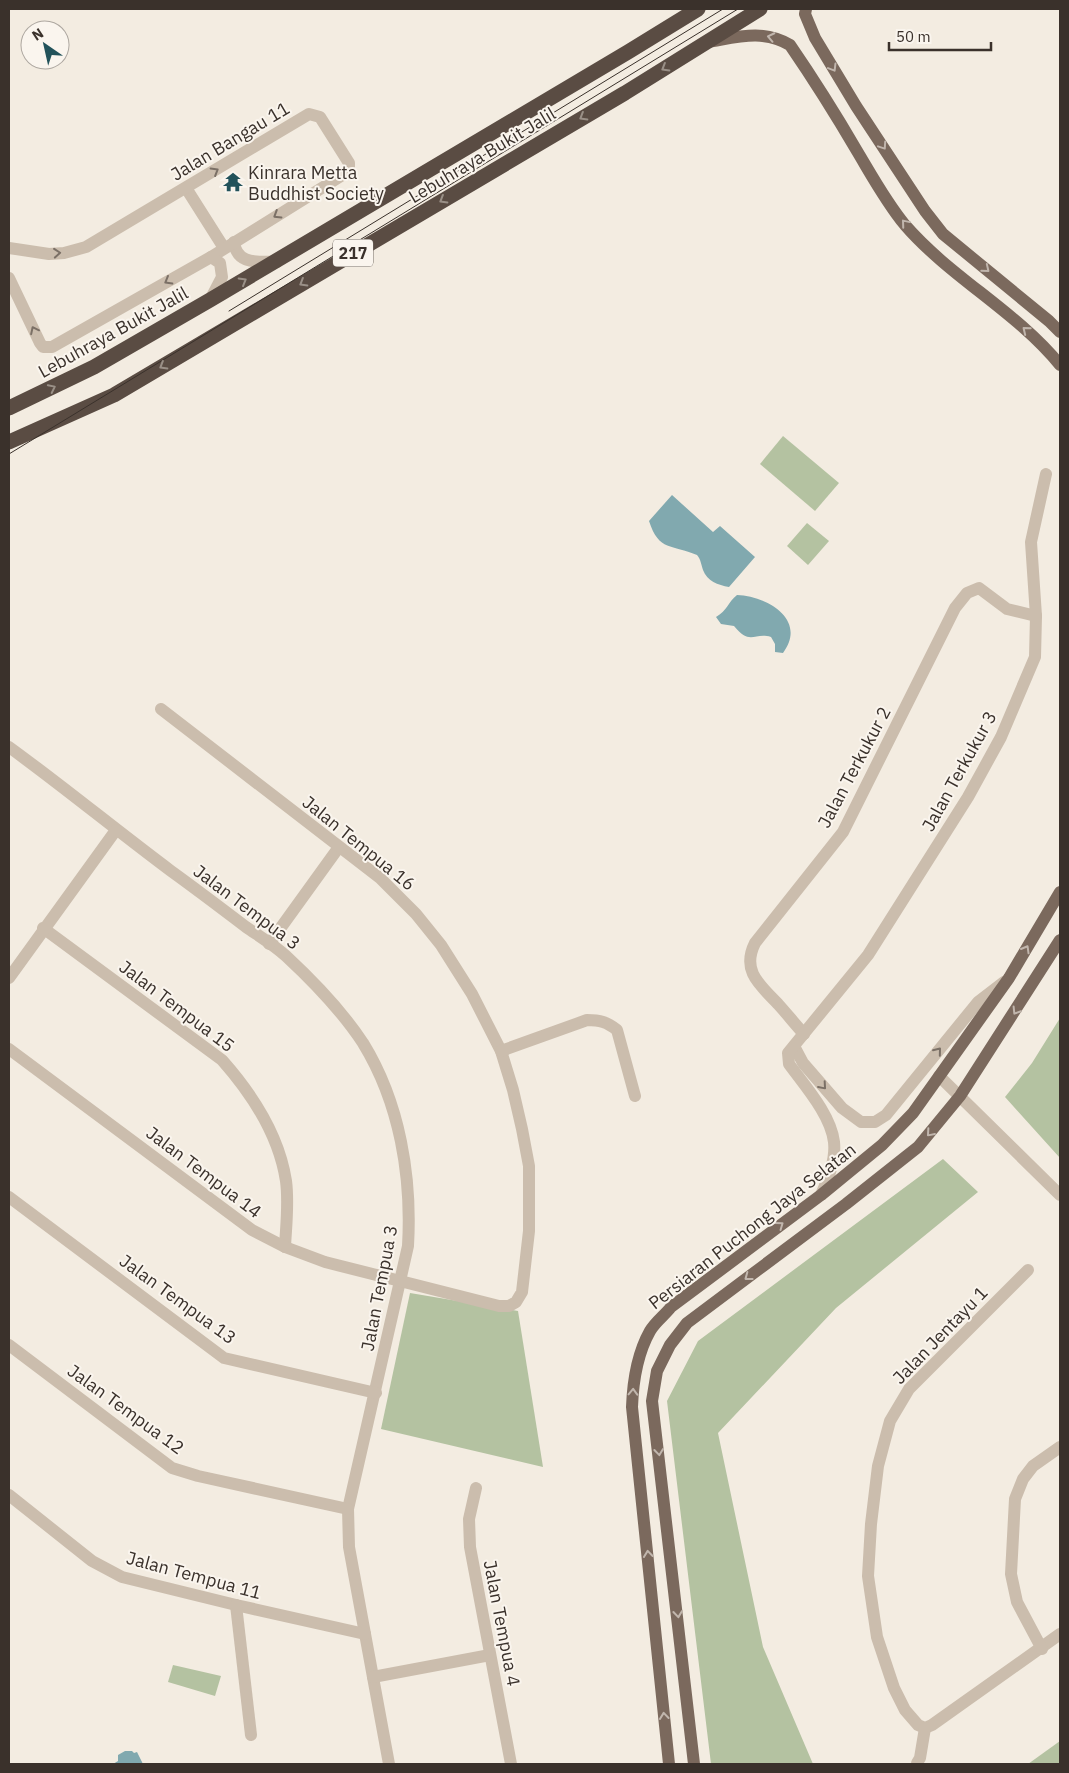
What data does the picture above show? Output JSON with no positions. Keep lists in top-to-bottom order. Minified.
{"streets":{"highway":["Lebuhraya Bukit Jalil","217"],"main road":["Persiaran Puchong Jaya Selatan"],"street":["Jalan Bangau 11","Jalan Terkukur 2","Jalan Terkukur 3","Jalan Tempua 16","Jalan Tempua 3","Jalan Tempua 15","Jalan Tempua 14","Jalan Tempua 13","Jalan Jentayu 1","Jalan Tempua 12","Jalan Tempua 11","Jalan Tempua 4"]},"crossings":[["Jalan Terkukur 2","Jalan Terkukur 3"],["Jalan Tempua 16","Jalan Tempua 3"],["Jalan Tempua 16","Jalan Tempua 14"],["Jalan Tempua 3","Jalan Tempua 14"],["Jalan Tempua 3","Jalan Tempua 13"],["Jalan Tempua 3","Jalan Tempua 12"],["Jalan Tempua 3","Jalan Tempua 11"],["Jalan Tempua 15","Jalan Tempua 14"]],"places":{"temple":["Kinrara Metta Buddhist Society"]},"scale_bar":"50 m","north":"top left"}
